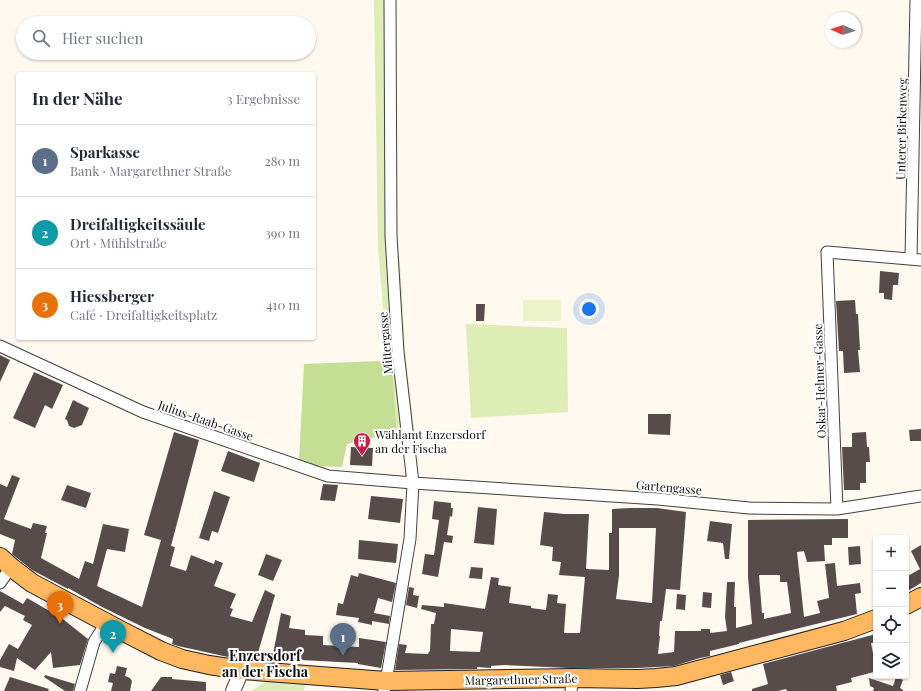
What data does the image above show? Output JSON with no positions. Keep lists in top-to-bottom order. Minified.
{"streets":{"main road":["Margarethner Straße"],"street":["Unterer Birkenweg","Mittergasse","Oskar-Helmer-Gasse","Julius-Raab-Gasse","Gartengasse"]},"crossings":[["Unterer Birkenweg","Oskar-Helmer-Gasse"],["Mittergasse","Julius-Raab-Gasse"],["Mittergasse","Gartengasse"],["Mittergasse","Margarethner Straße"],["Oskar-Helmer-Gasse","Gartengasse"],["Julius-Raab-Gasse","Gartengasse"]],"districts":["Enzersdorf an der Fischa"],"places":{"building":["Wählamt Enzersdorf an der Fischa"]},"north":"left","page":{"search":"Hier suchen","heading":["In der Nähe","3 Ergebnisse"],"list":[{"mark":"1","name":"Sparkasse","note":"Bank · Margarethner Straße","value":"280 m"},{"mark":"2","name":"Dreifaltigkeitssäule","note":"Ort · Mühlstraße","value":"390 m"},{"mark":"3","name":"Hiessberger","note":"Café · Dreifaltigkeitsplatz","value":"410 m"}],"map_buttons":["+","−"],"pins":["3","2","1"]}}
